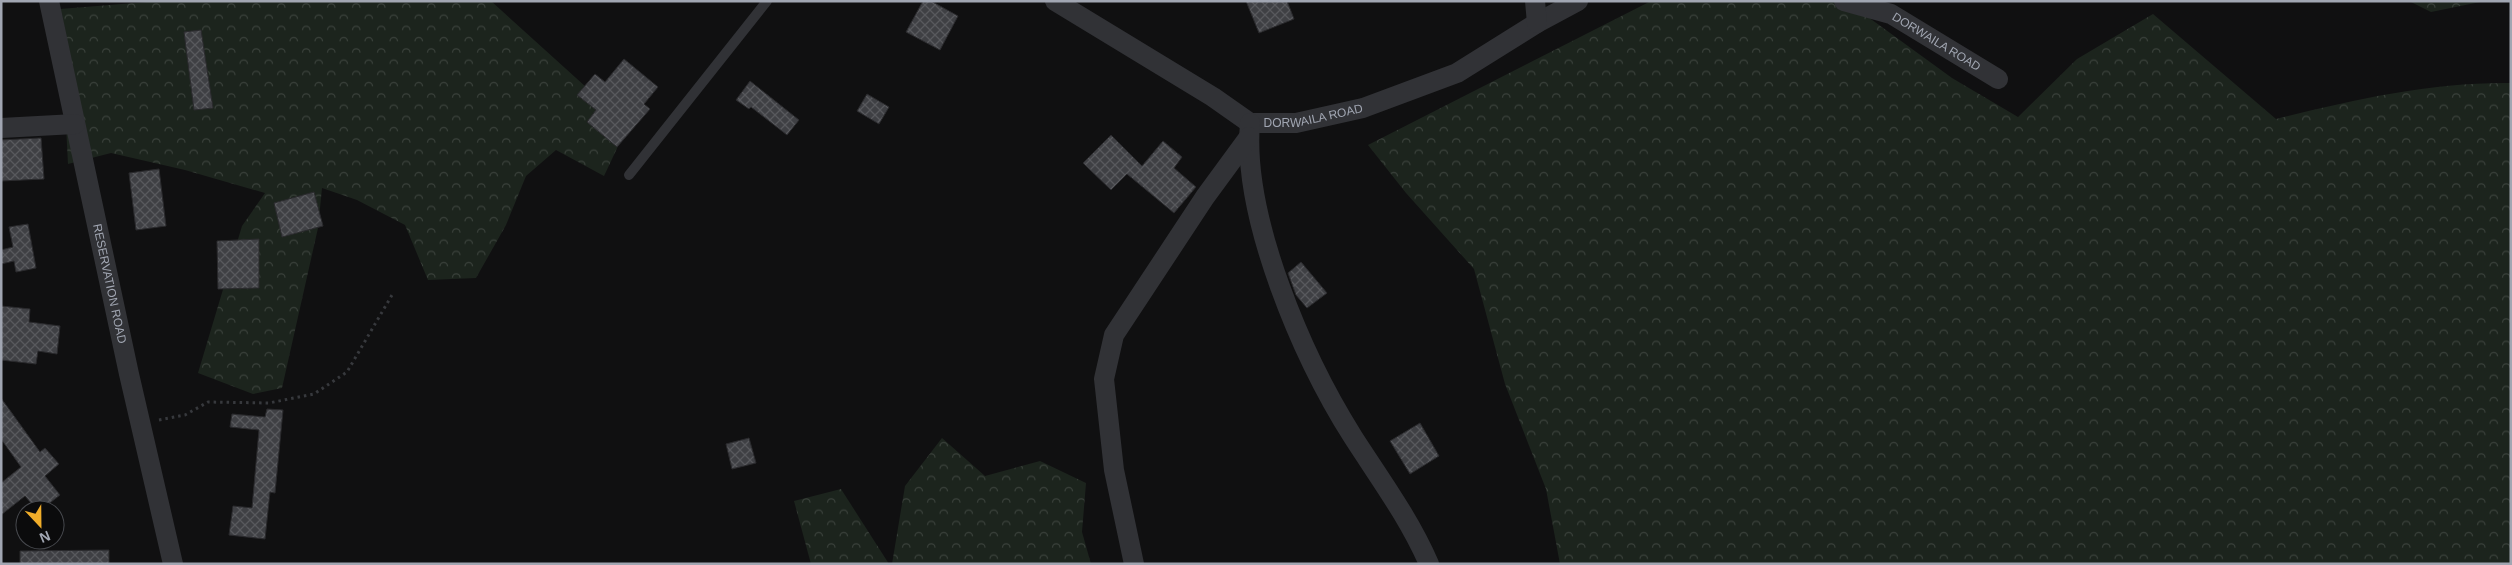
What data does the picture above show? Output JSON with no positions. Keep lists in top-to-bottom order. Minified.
{"streets":{"street":["DORWAILA ROAD","RESERVATION ROAD"]},"north":"bottom"}
